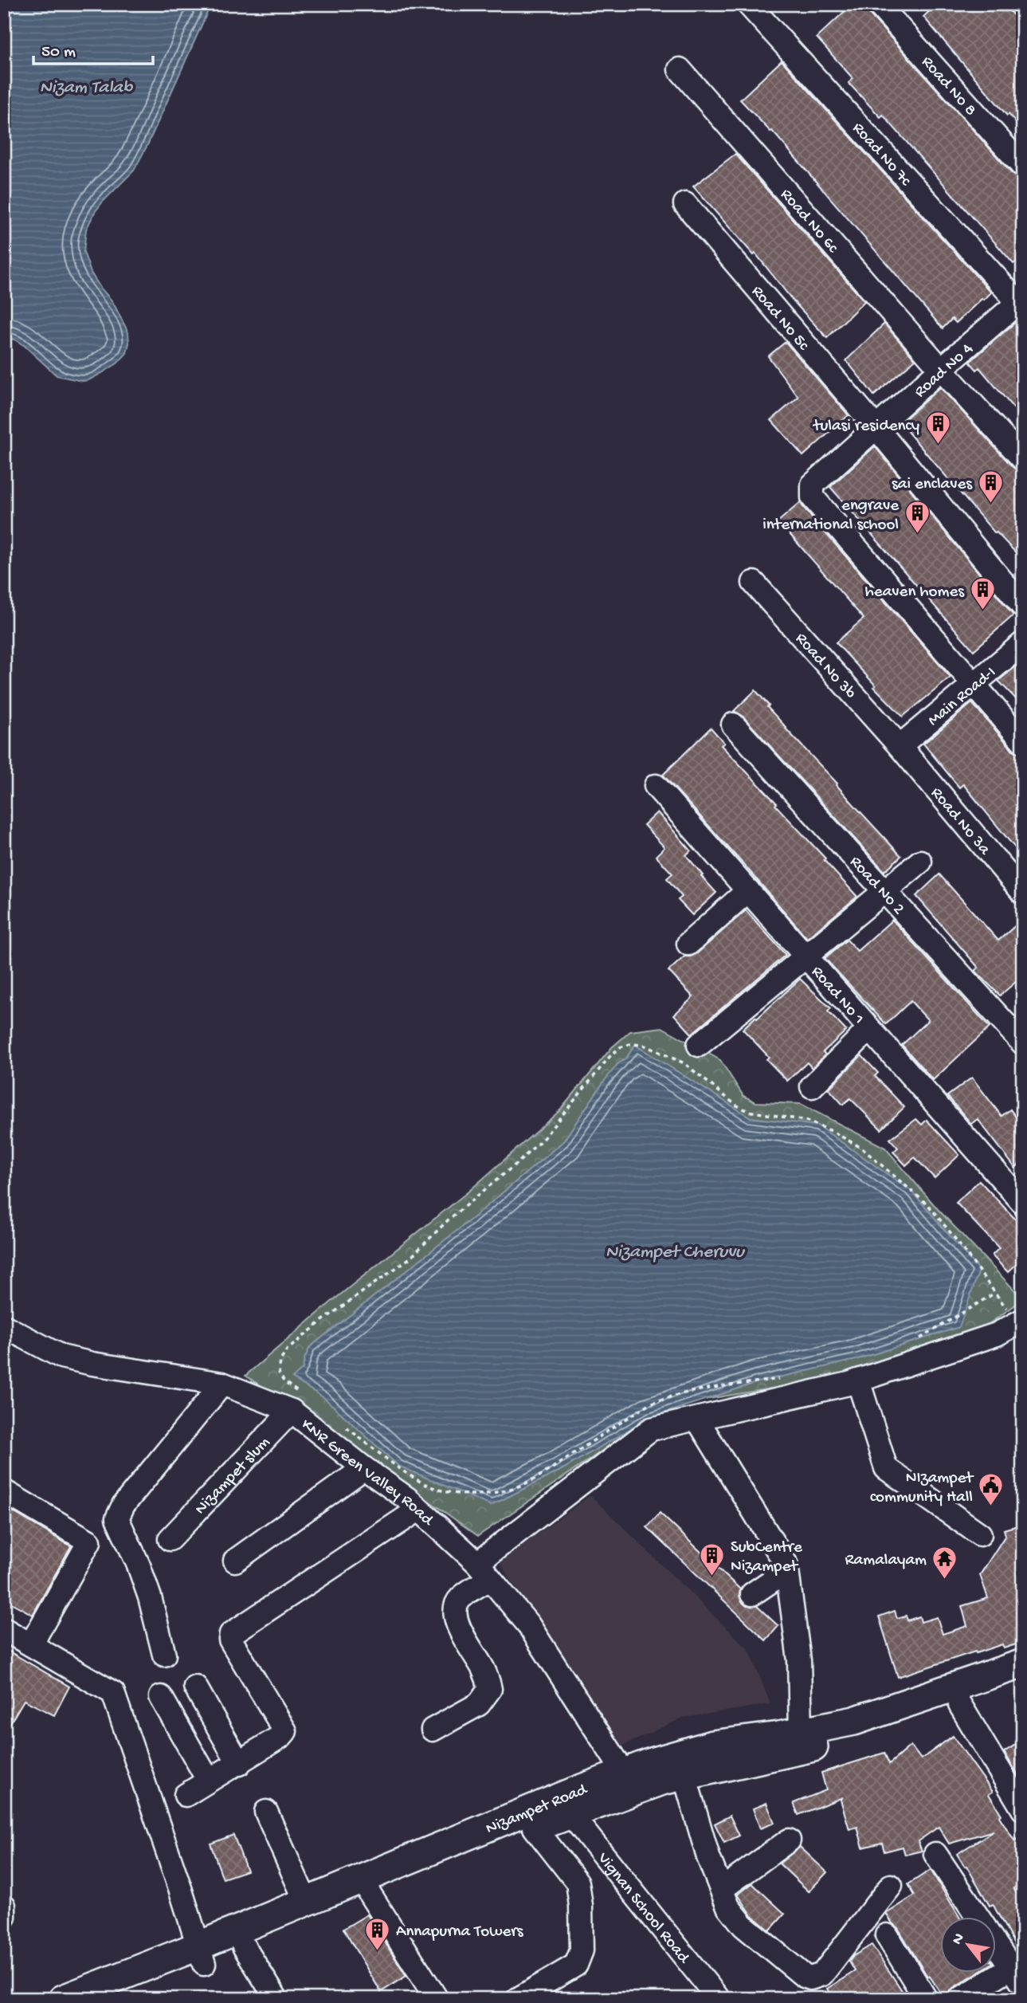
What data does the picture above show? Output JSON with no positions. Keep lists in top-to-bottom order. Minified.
{"streets":{"main road":["Nizampet Road"],"street":["Road No 8","Road No 7c","Road No 6c","Road No 5c","Road No 4","Road No 3b","Main Road-I","Road No 3a","Road No 2","Road No 1","KNR Green Valley Road","Nizampet slum","Vignan School Road"]},"crossings":[["Road No 7c","Road No 4"],["Road No 6c","Road No 4"],["Road No 5c","Road No 4"],["Road No 4","Main Road-I"],["Road No 3b","Main Road-I"],["Road No 3b","Road No 3a"],["Main Road-I","Road No 3a"],["KNR Green Valley Road","Nizampet slum"],["KNR Green Valley Road","Nizampet Road"],["Nizampet Road","Vignan School Road"]],"water":["Nizam Talab","Nizampet Cheruvu"],"places":{"building":["tulasi residency","sai enclaves","engrave international school","heaven homes","SubCentre Nizampet","Annapurna Towers"],"public building":["NIzampet community Hall"],"temple":["Ramalayam"]},"scale_bar":"50 m","north":"top left"}
